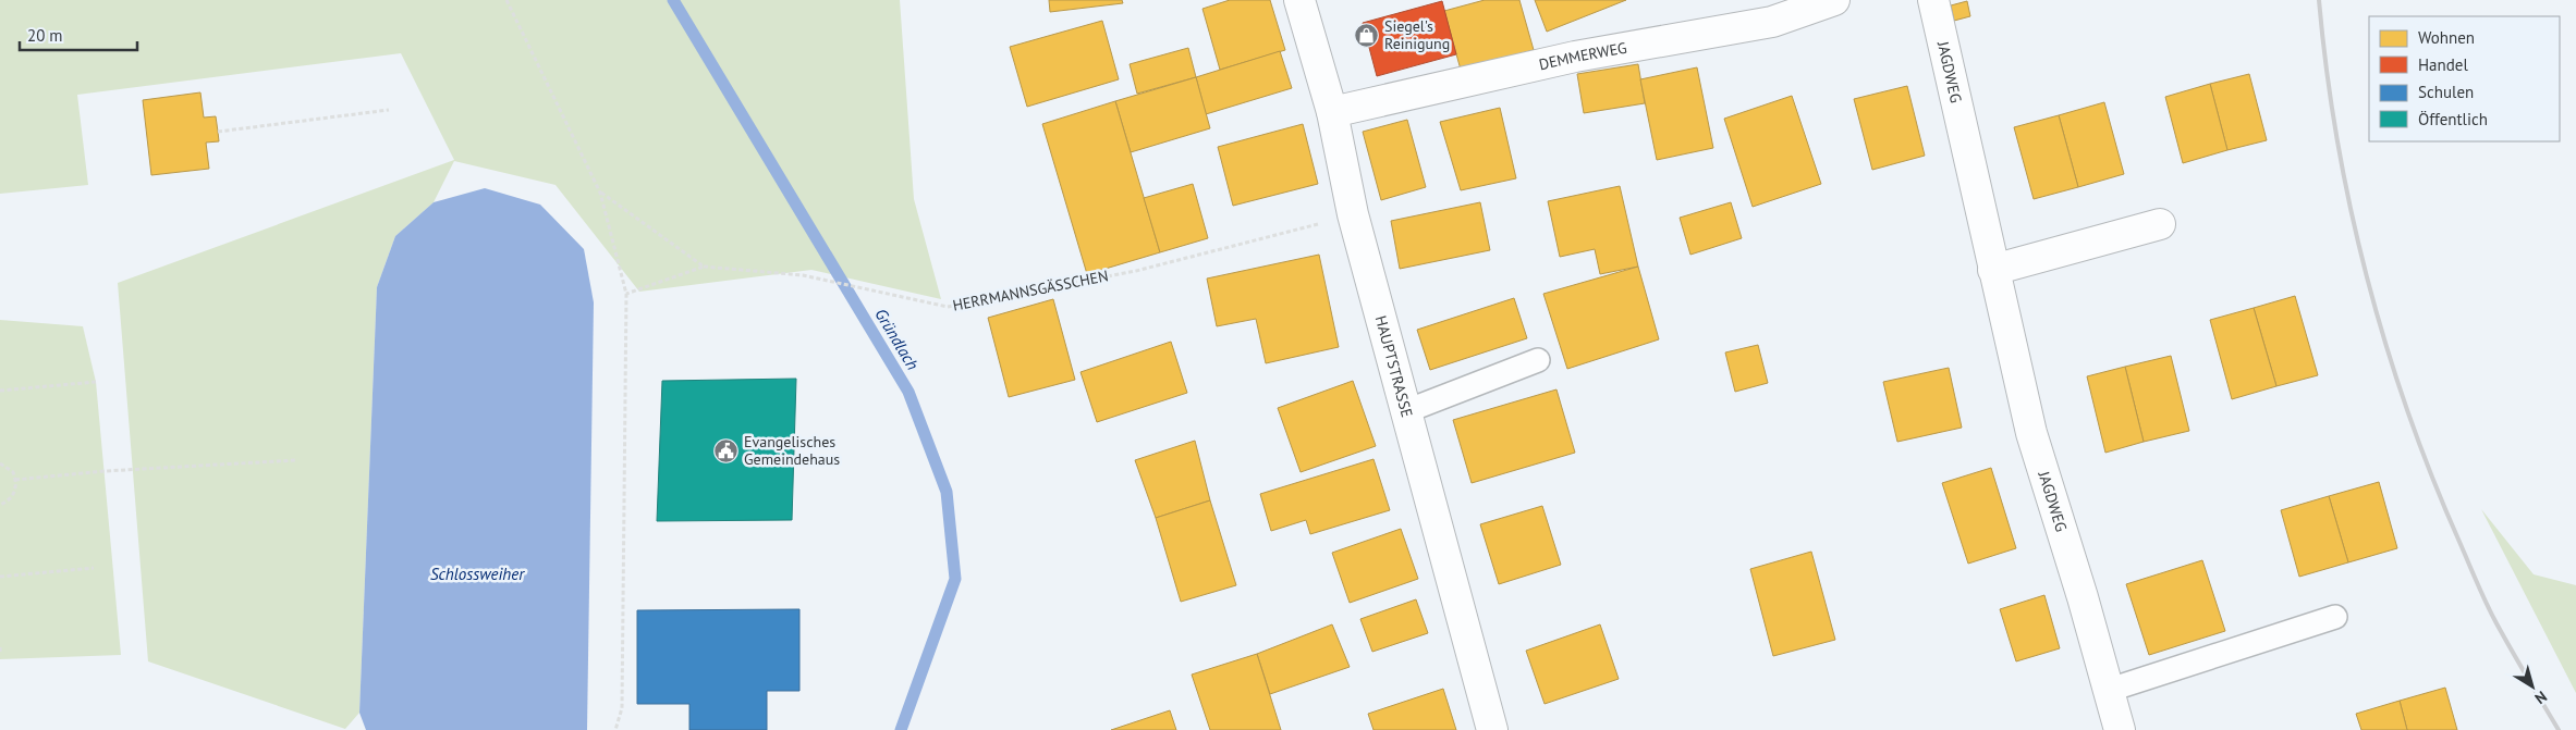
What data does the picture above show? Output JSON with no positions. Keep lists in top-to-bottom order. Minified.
{"streets":{"street":["DEMMERWEG","JAGDWEG","HAUPTSTRASSE"],"path":["HERRMANNSGÄSSCHEN"]},"crossings":[["DEMMERWEG","HAUPTSTRASSE"],["HERRMANNSGÄSSCHEN","HAUPTSTRASSE"]],"water":["Gründlach","Schlossweiher"],"places":{"shop":["Siegel's Reinigung"],"public building":["Evangelisches Gemeindehaus"]},"legend":["Wohnen","Handel","Schulen","Öffentlich"],"scale_bar":"20 m","north":"bottom right"}
